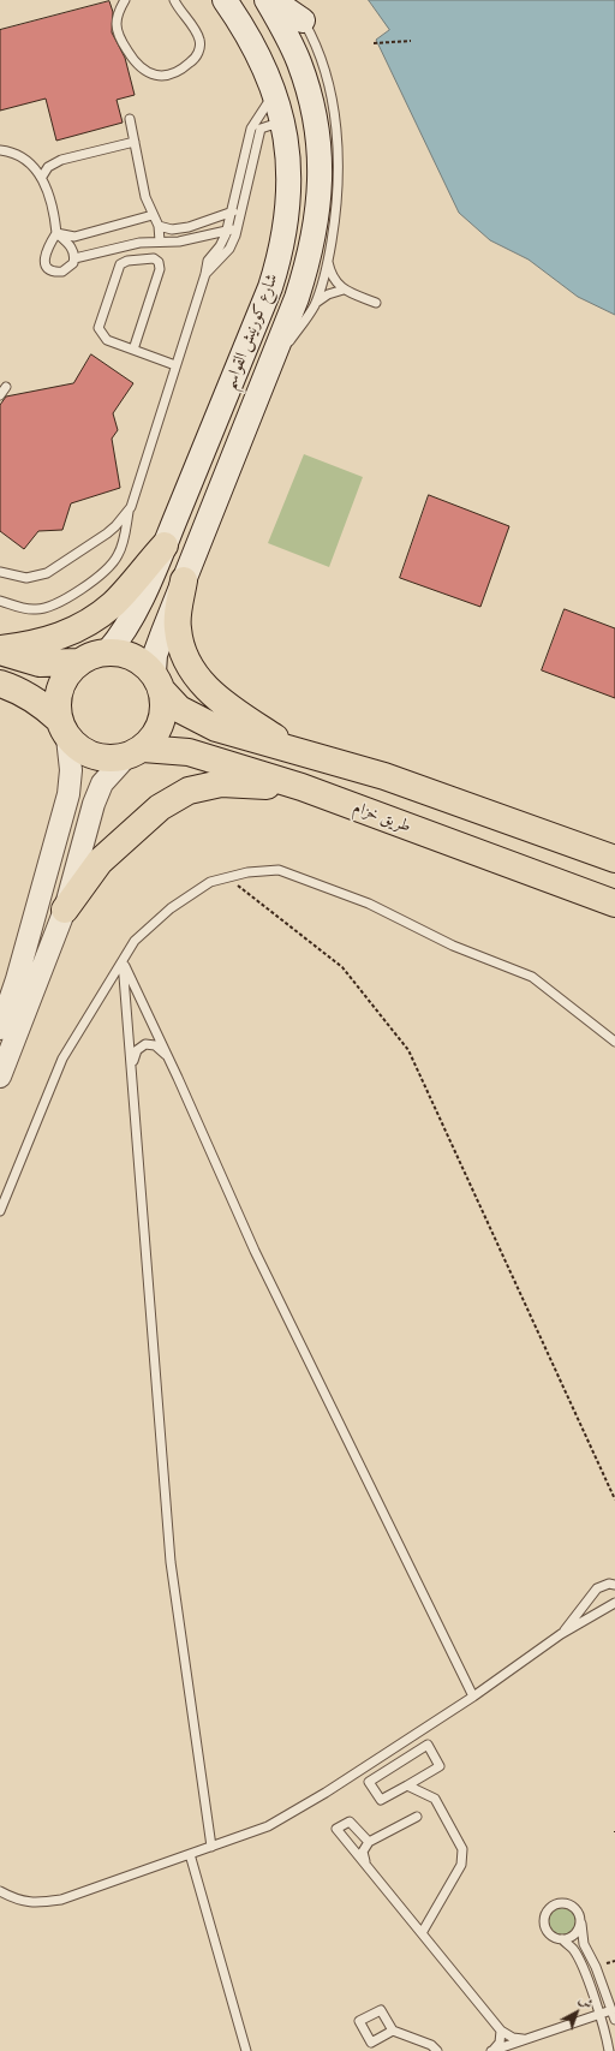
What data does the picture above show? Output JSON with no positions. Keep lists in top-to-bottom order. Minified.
{"streets":{"main road":["شارع كورنيش القواسم","طريق خزام"]},"crossings":[["شارع كورنيش القواسم","طريق خزام"]],"north":"top right"}
